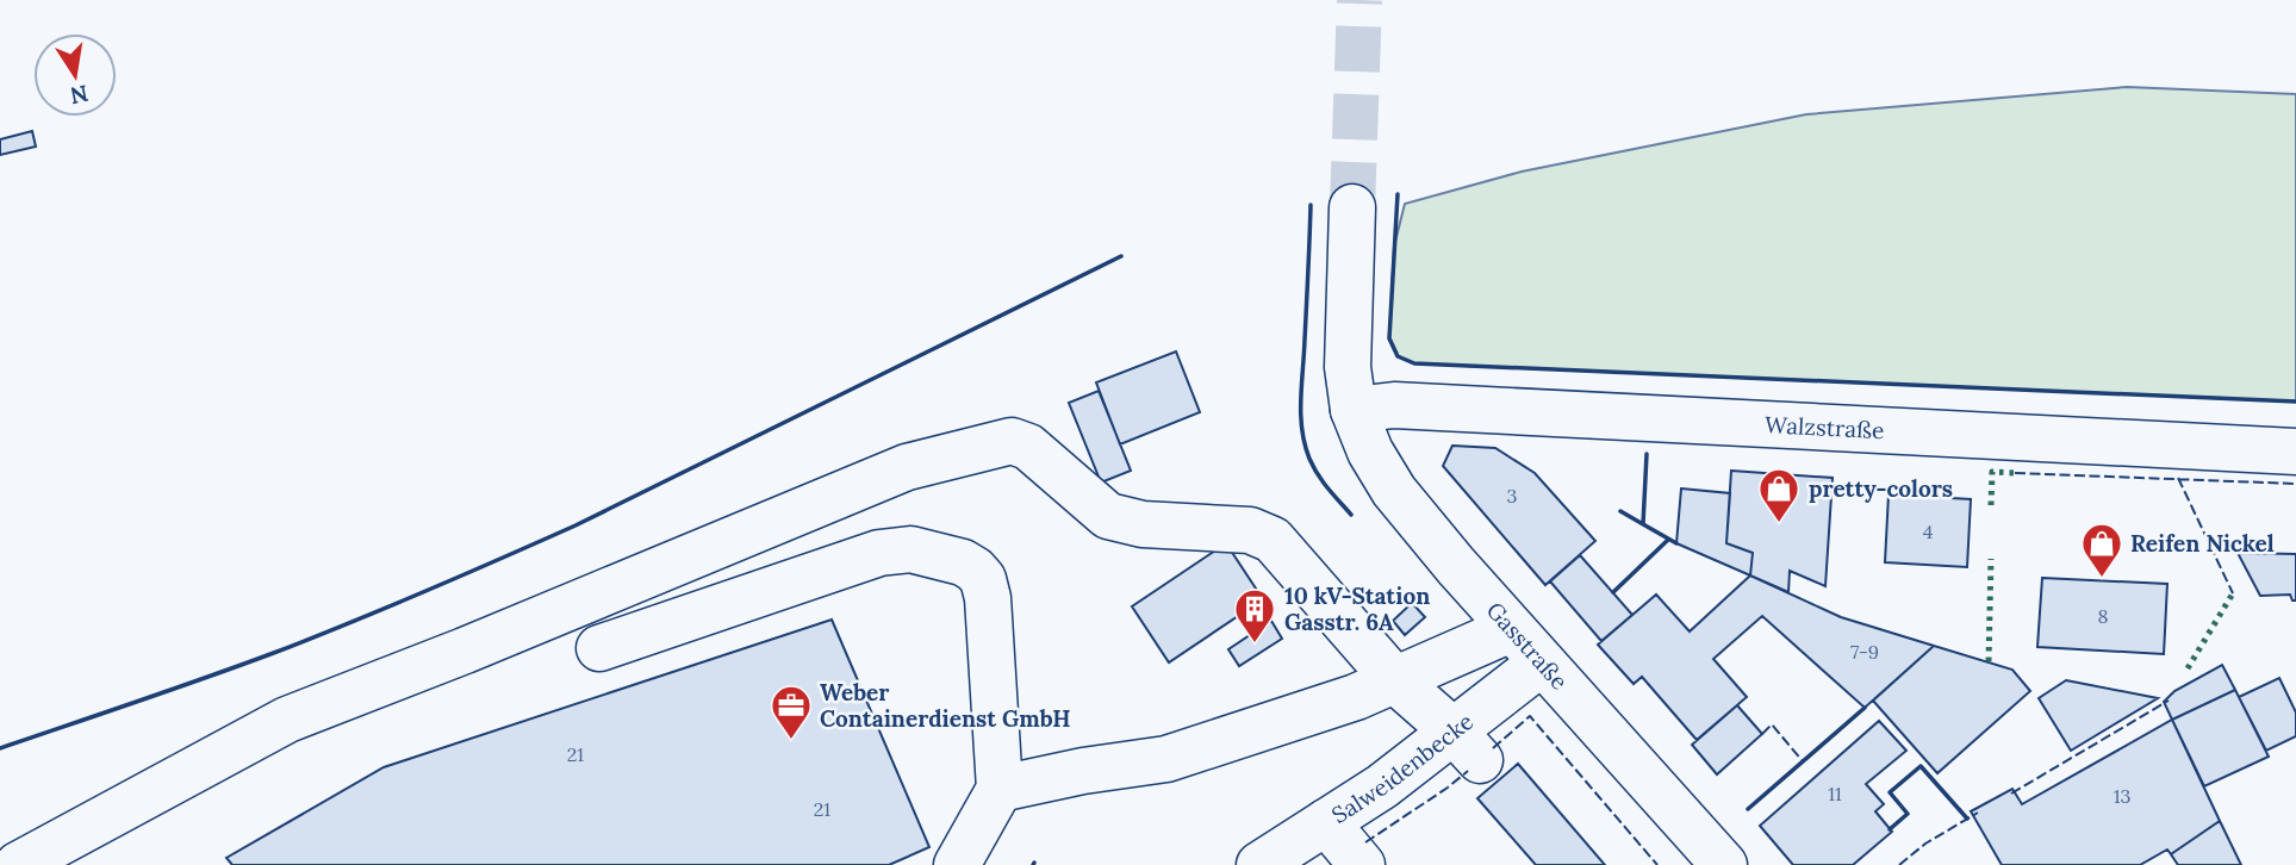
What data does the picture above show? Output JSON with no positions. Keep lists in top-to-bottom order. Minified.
{"streets":{"street":["Walzstraße","Gasstraße","Salweidenbecke"]},"crossings":[["Walzstraße","Gasstraße"],["Gasstraße","Salweidenbecke"]],"places":{"shop":["pretty-colors","Reifen Nickel"],"building":["10 kV-Station Gasstr. 6A"],"office":["Weber Containerdienst GmbH"]},"house_numbers":["3","4","8","7-9","21","11","13","21"],"north":"bottom"}
